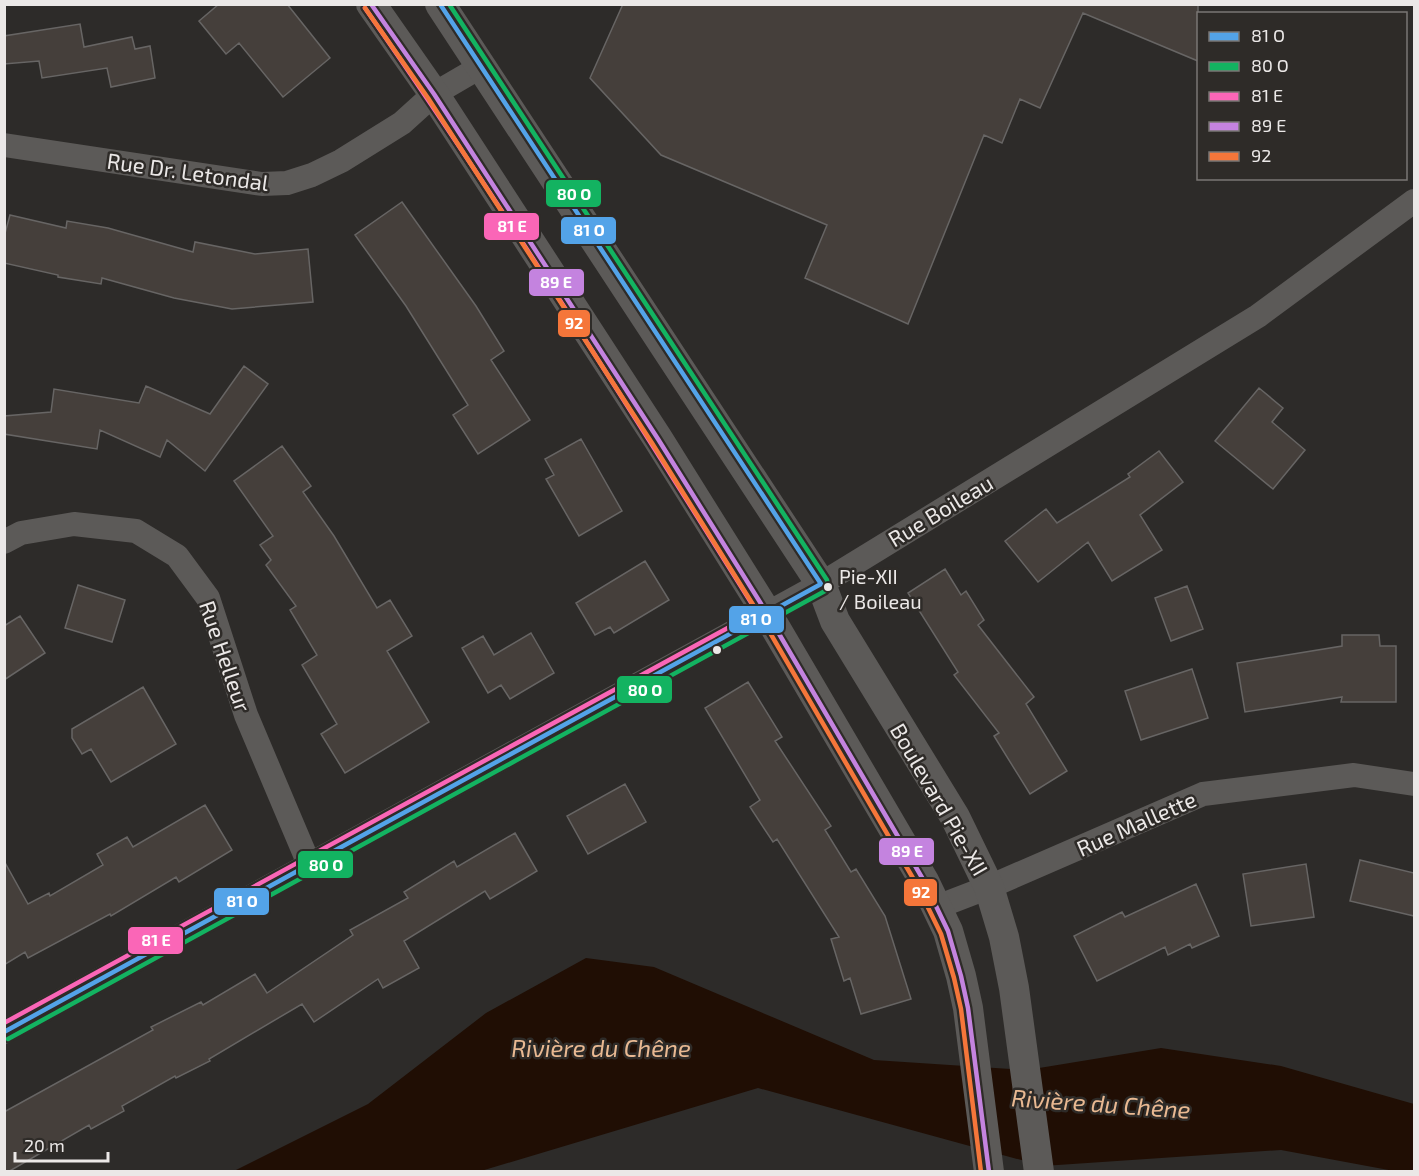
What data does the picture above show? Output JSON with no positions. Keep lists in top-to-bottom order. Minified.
{"streets":{"street":["Rue Dr. Letondal","Rue Boileau","Rue Helleur","Boulevard Pie-XII","Rue Mallette"]},"crossings":[["Rue Dr. Letondal","Boulevard Pie-XII"],["Rue Boileau","Rue Helleur"],["Rue Boileau","Boulevard Pie-XII"],["Boulevard Pie-XII","Rue Mallette"]],"water":["Rivière du Chêne"],"places":["Pie-XII / Boileau"],"lines":["transit line 92"],"legend":["81 O","80 O","81 E","89 E","92"],"scale_bar":"20 m"}
